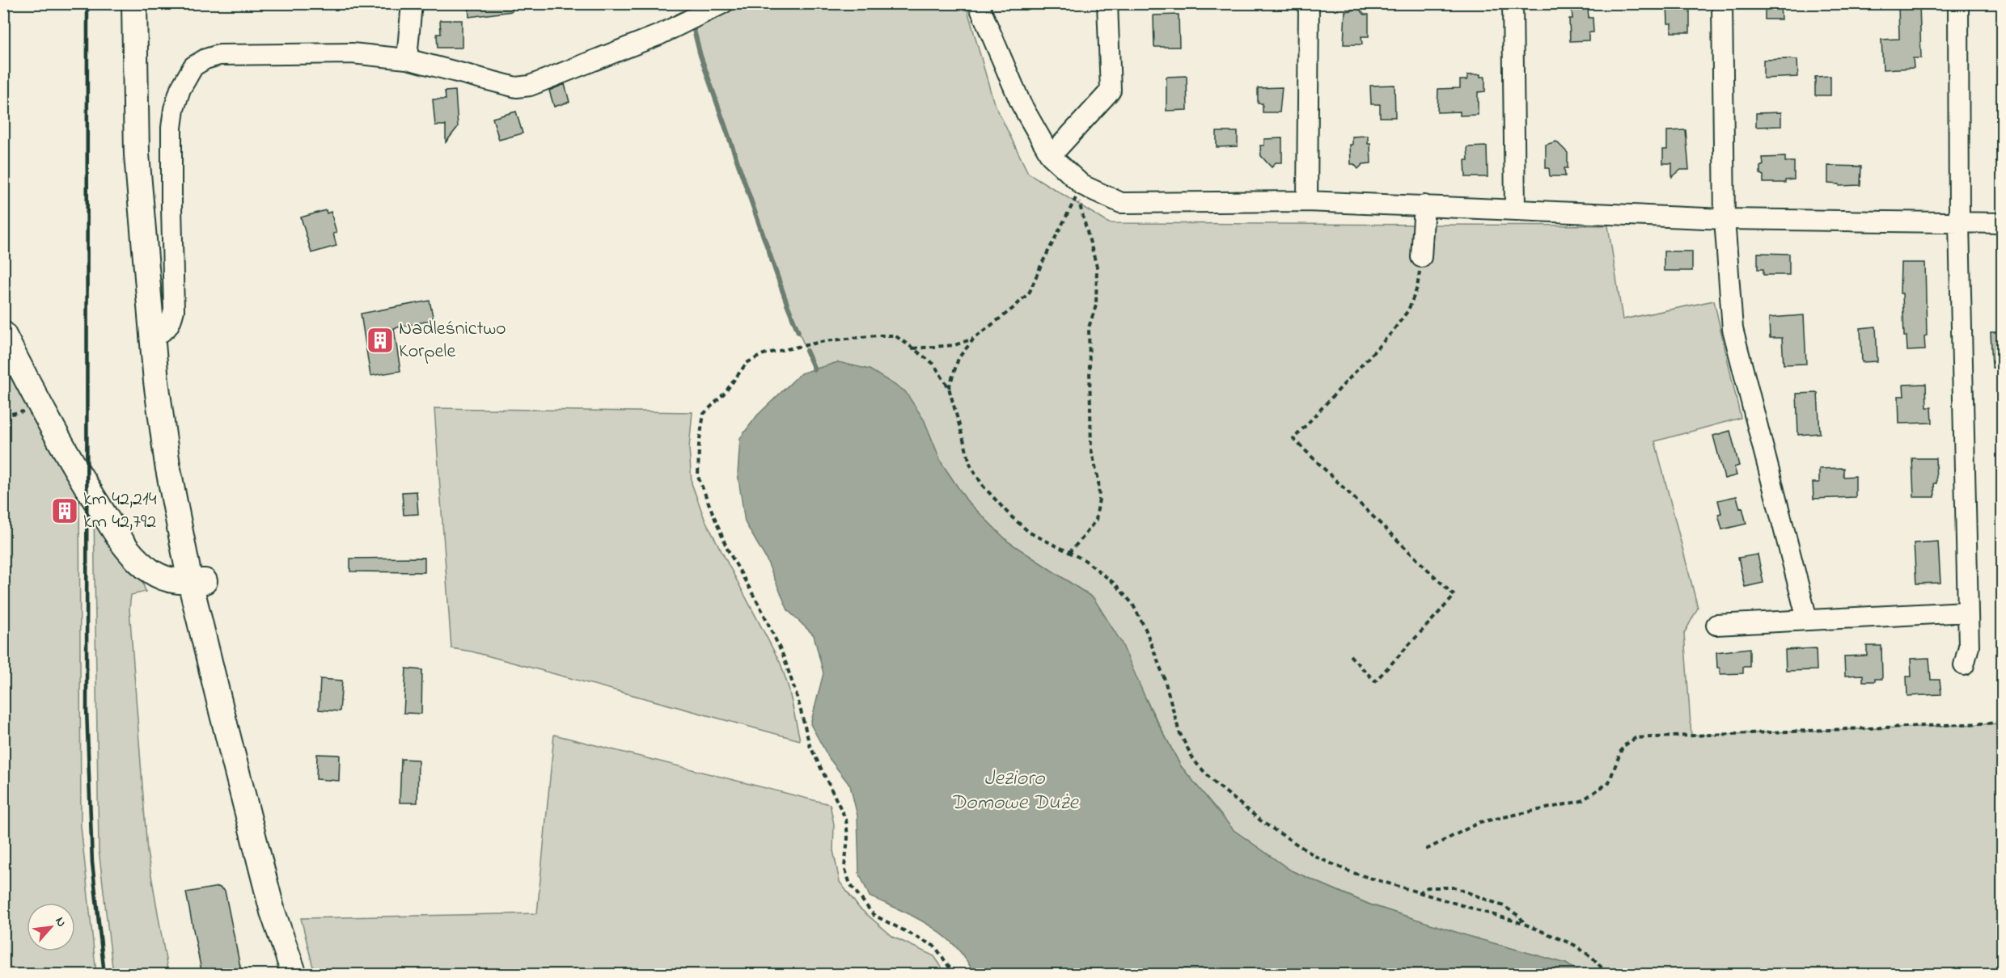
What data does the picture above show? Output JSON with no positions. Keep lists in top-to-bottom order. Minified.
{"water":["Jezioro Domowe Duże"],"places":{"building":["Nadleśnictwo Korpele","km 42,214 km 42,792"]},"north":"top right"}
